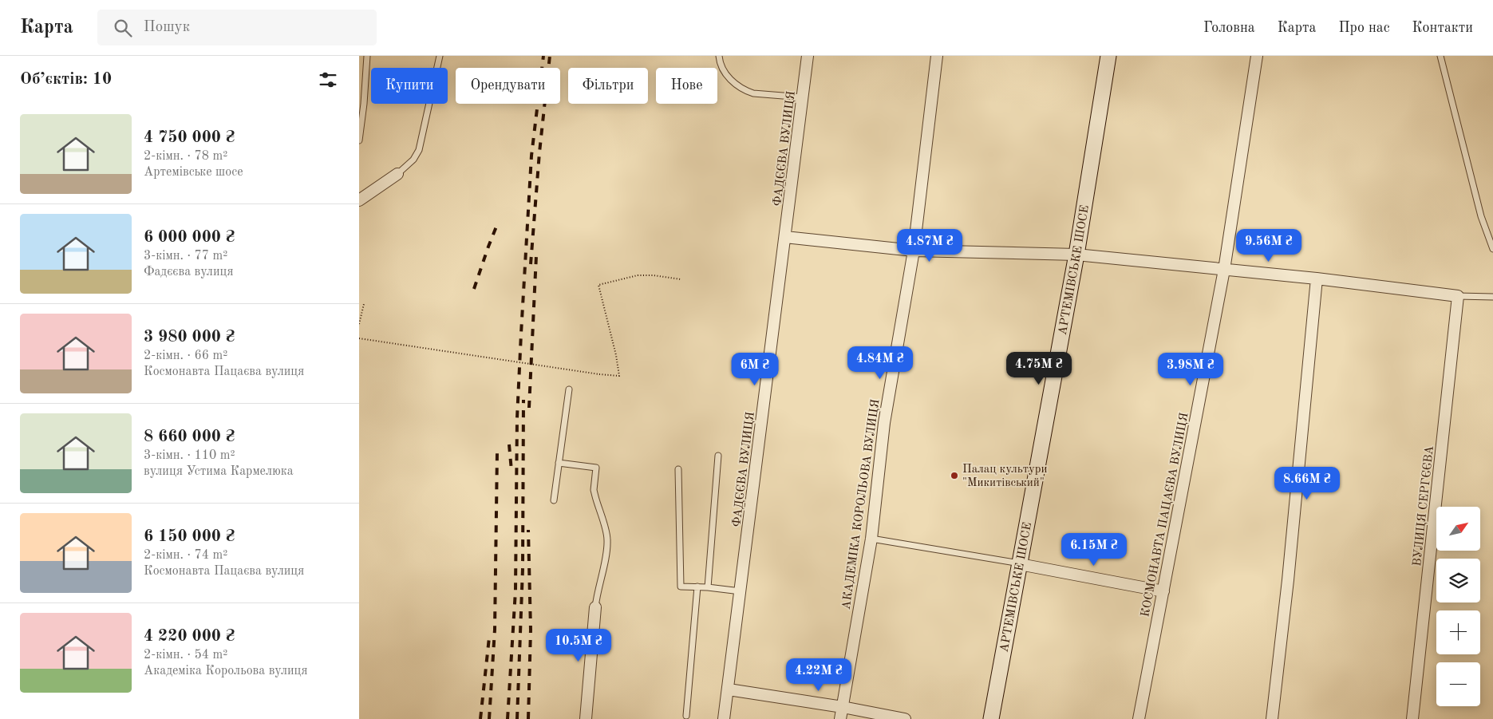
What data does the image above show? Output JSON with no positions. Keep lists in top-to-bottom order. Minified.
{"streets":{"main road":["АРТЕМІВСЬКЕ ШОСЕ"],"street":["ФАДЄЄВА ВУЛИЦЯ","АКАДЕМІКА КОРОЛЬОВА ВУЛИЦЯ","ВУЛИЦЯ СЕРГЄЄВА","КОСМОНАВТА ПАЦАЄВА ВУЛИЦЯ"]},"places":["Палац культури \"Микитівський\""],"north":"top right","page":{"header":"Карта","search":"Пошук","nav":["Головна","Карта","Про нас","Контакти"],"heading":"Об’єктів: 10","chip":["Купити","Орендувати","Фільтри","Нове"],"list":[{"name":"4 750 000 ₴","note":"2-кімн. · 78 m² · Артемівське шосе"},{"name":"6 000 000 ₴","note":"3-кімн. · 77 m² · Фадєєва вулиця"},{"name":"3 980 000 ₴","note":"2-кімн. · 66 m² · Космонавта Пацаєва вулиця"},{"name":"8 660 000 ₴","note":"3-кімн. · 110 m² · вулиця Устима Кармелюка"},{"name":"6 150 000 ₴","note":"2-кімн. · 74 m² · Космонавта Пацаєва вулиця"},{"name":"4 220 000 ₴","note":"2-кімн. · 54 m² · Академіка Корольова вулиця"}],"price":["4.87M ₴","9.56M ₴","4.84M ₴","4.75M ₴","6M ₴","3.98M ₴","8.66M ₴","6.15M ₴","10.5M ₴","4.22M ₴"],"map_buttons":["+","−"]}}
